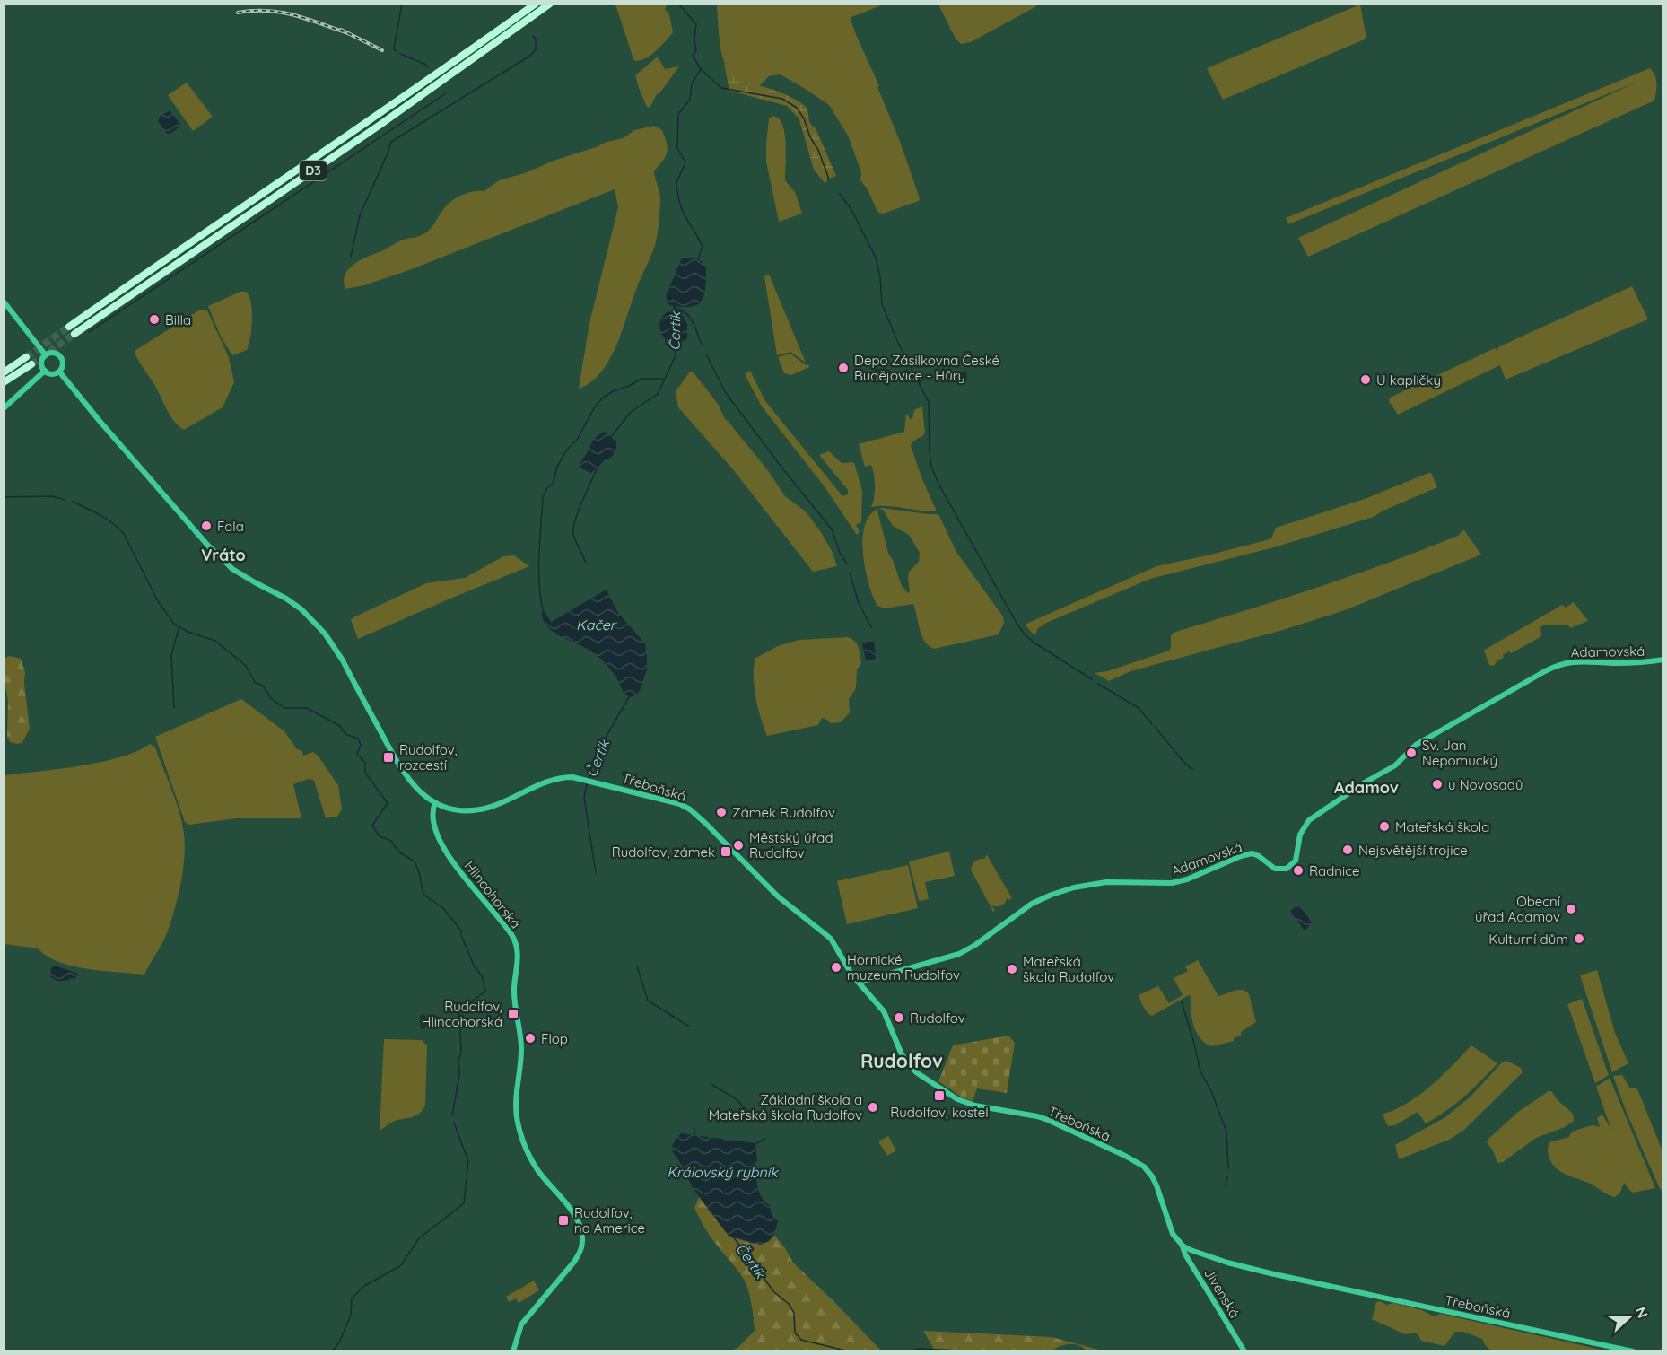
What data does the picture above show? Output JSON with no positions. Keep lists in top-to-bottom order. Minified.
{"streets":{"highway":["D3"],"main road":["Adamovská","Třeboňská","Hlincohorská","Jivenská"]},"crossings":[["Adamovská","Třeboňská"],["Třeboňská","Hlincohorská"],["Třeboňská","Jivenská"]],"districts":["Vráto","Adamov","Rudolfov"],"water":["Čertík","Kačer","Královský rybník"],"places":{"other":["Billa","Depo Zásilkovna České Budějovice - Hůry","U kapličky","Fala","Sv. Jan Nepomucký","u Novosadů","Zámek Rudolfov","Mateřská škola","Městský úřad Rudolfov","Nejsvětější trojice","Radnice","Obecní úřad Adamov","Kulturní dům","Hornické muzeum Rudolfov","Mateřská škola Rudolfov","Rudolfov","Flop","Základní škola a Mateřská škola Rudolfov"],"transit":["Rudolfov, rozcestí","Rudolfov, zámek","Rudolfov, Hlincohorská","Rudolfov, kostel","Rudolfov, na Americe"]},"north":"right"}
